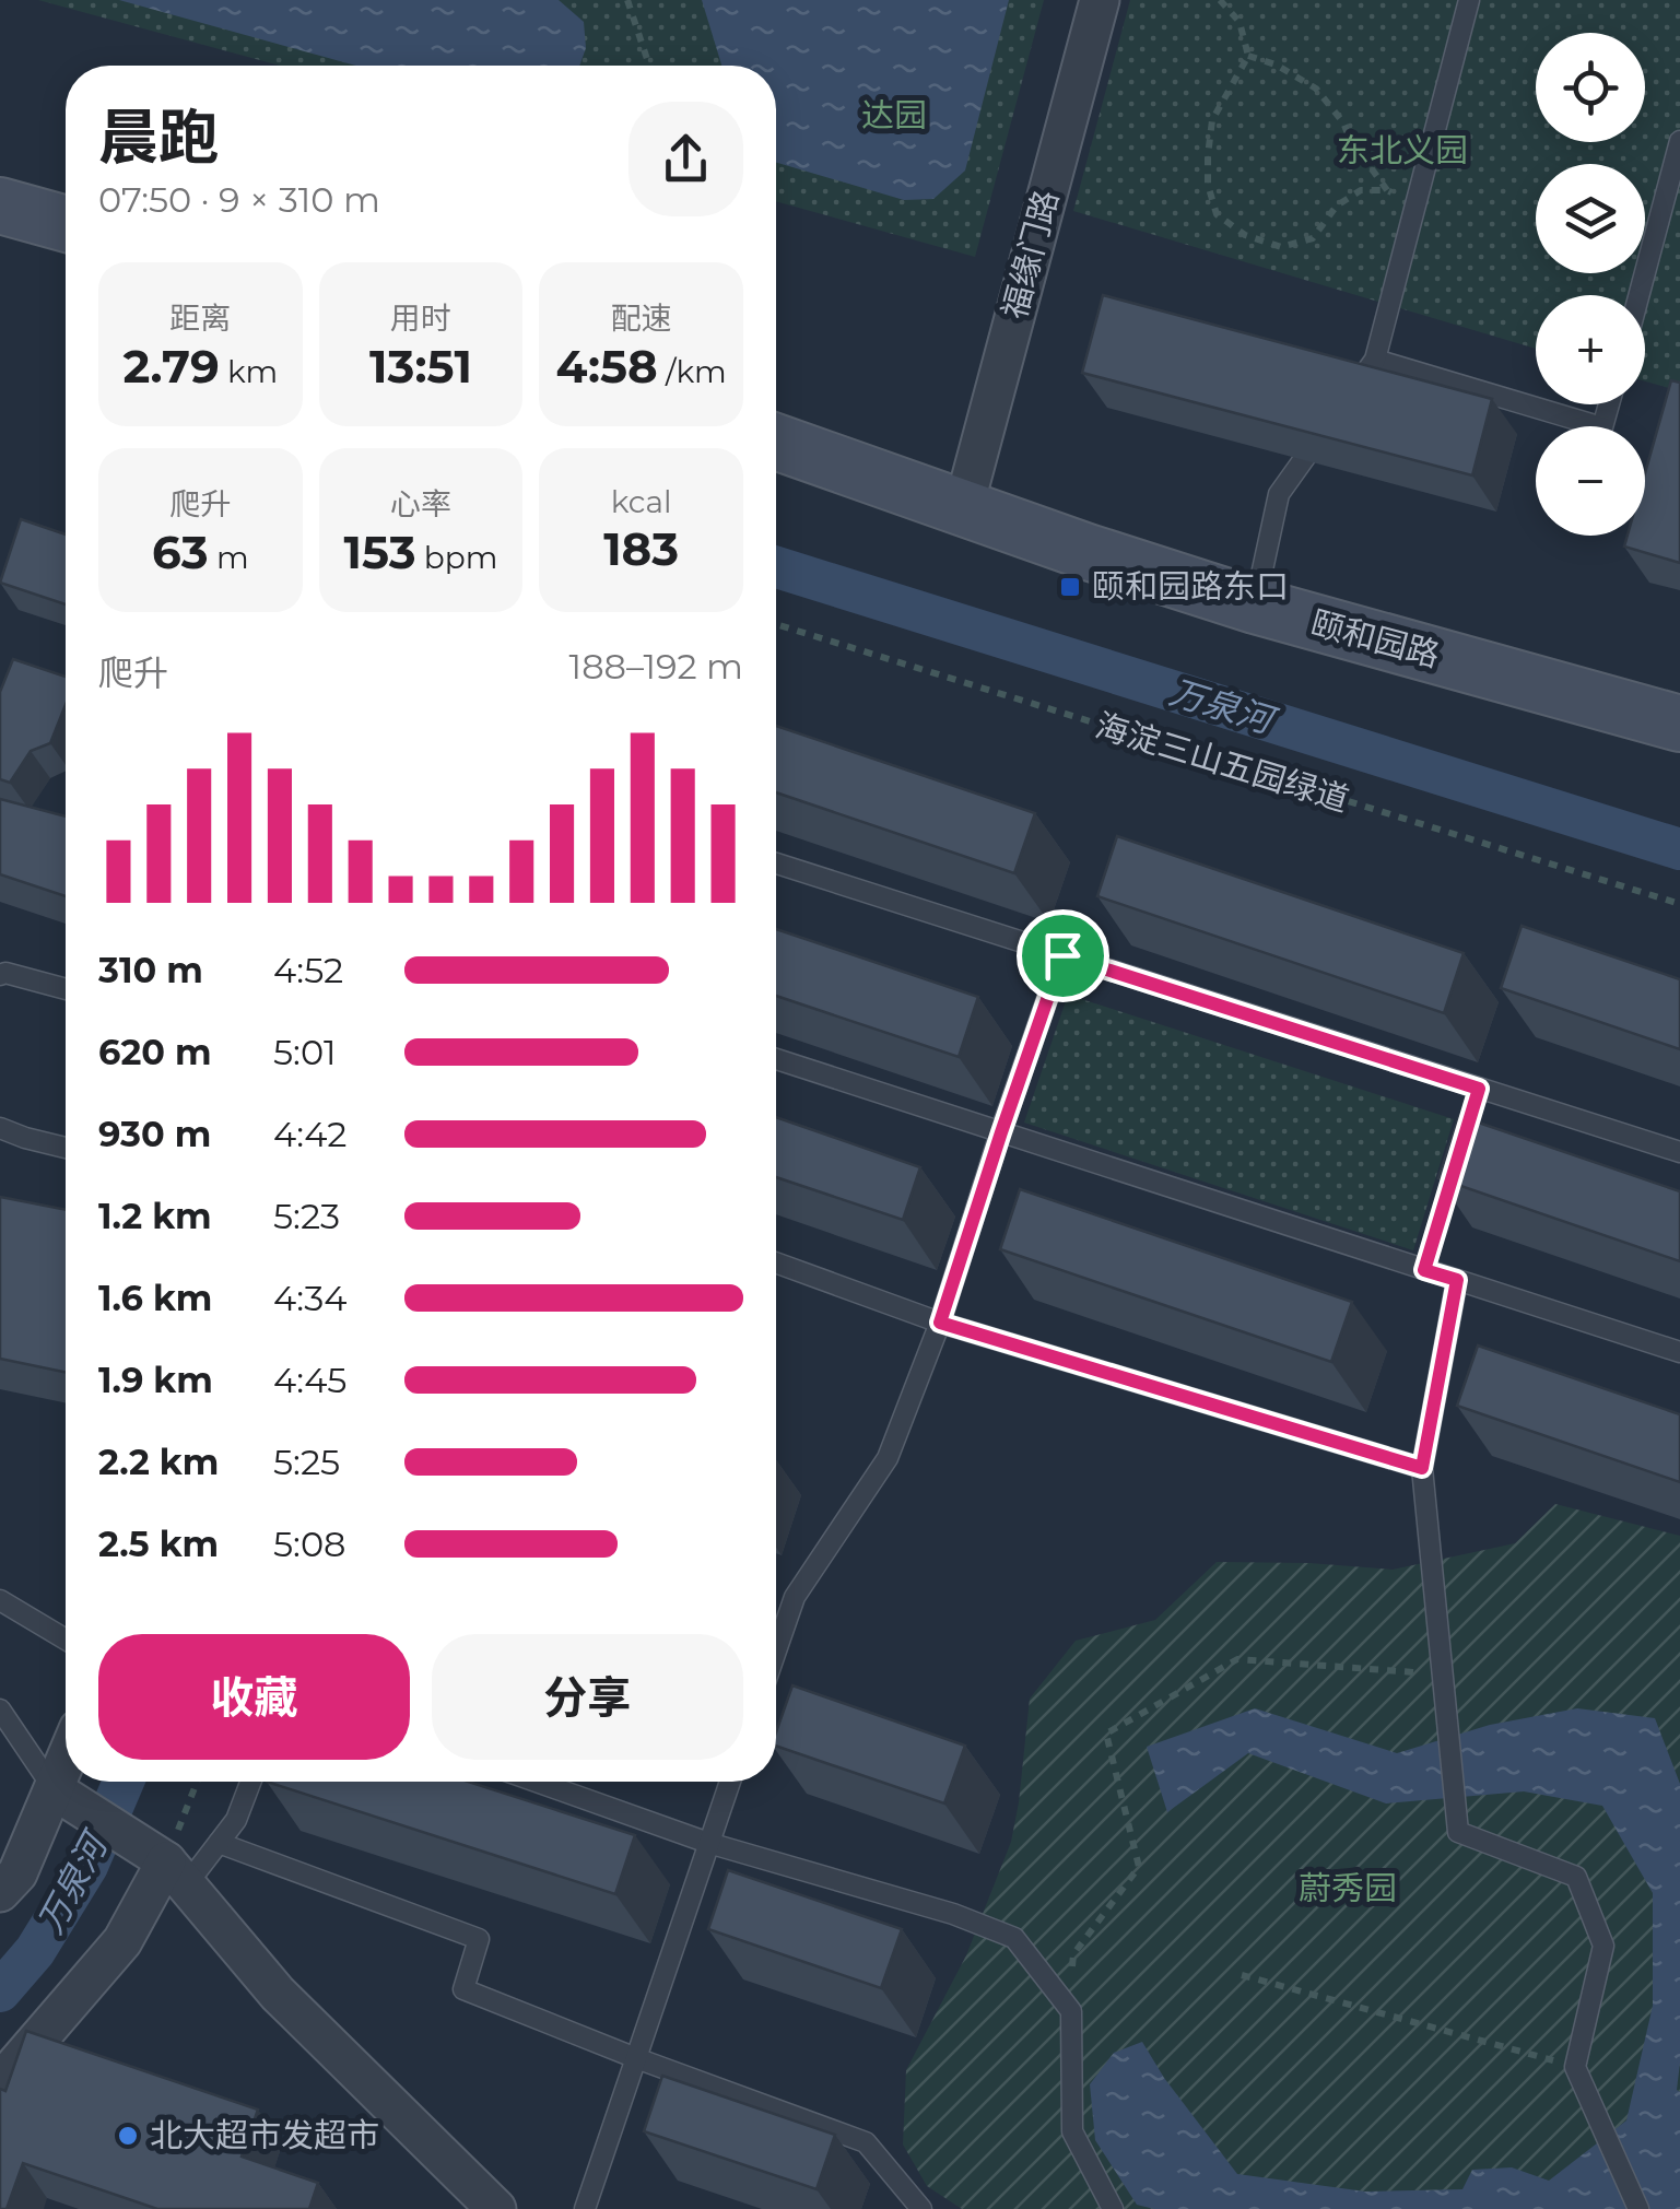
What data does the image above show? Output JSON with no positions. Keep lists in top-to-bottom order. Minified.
{"streets":{"main road":["颐和园路"],"street":["福缘门路"],"path":["海淀三山五园绿道"]},"crossings":[["福缘门路","颐和园路"]],"water":["万泉河"],"parks":["达园","东北义园","蔚秀园"],"places":{"transit":["颐和园路东口"],"other":["北大超市发超市"]},"page":{"map_buttons":["+","−"],"heading":["晨跑","07:50 · 9 × 310 m"],"stats":[["距离","2.79 km"],["用时","13:51"],["配速","4:58 /km"],["爬升","63 m"],["心率","153 bpm"],["kcal","183"]],"chart":["爬升","188–192 m"],"list":[{"name":"310 m","note":"4:52"},{"name":"620 m","note":"5:01"},{"name":"930 m","note":"4:42"},{"name":"1.2 km","note":"5:23"},{"name":"1.6 km","note":"4:34"},{"name":"1.9 km","note":"4:45"},{"name":"2.2 km","note":"5:25"},{"name":"2.5 km","note":"5:08"}],"buttons":["收藏","分享"]}}
